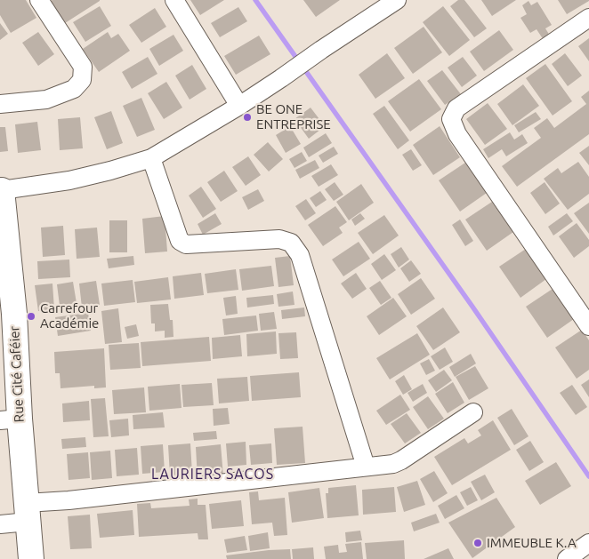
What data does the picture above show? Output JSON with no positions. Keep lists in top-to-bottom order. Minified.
{"streets":{"street":["Rue Cité Caféier"]},"districts":["LAURIERS SACOS"],"places":["BE ONE ENTREPRISE","Carrefour Académie","IMMEUBLE K.A"]}
